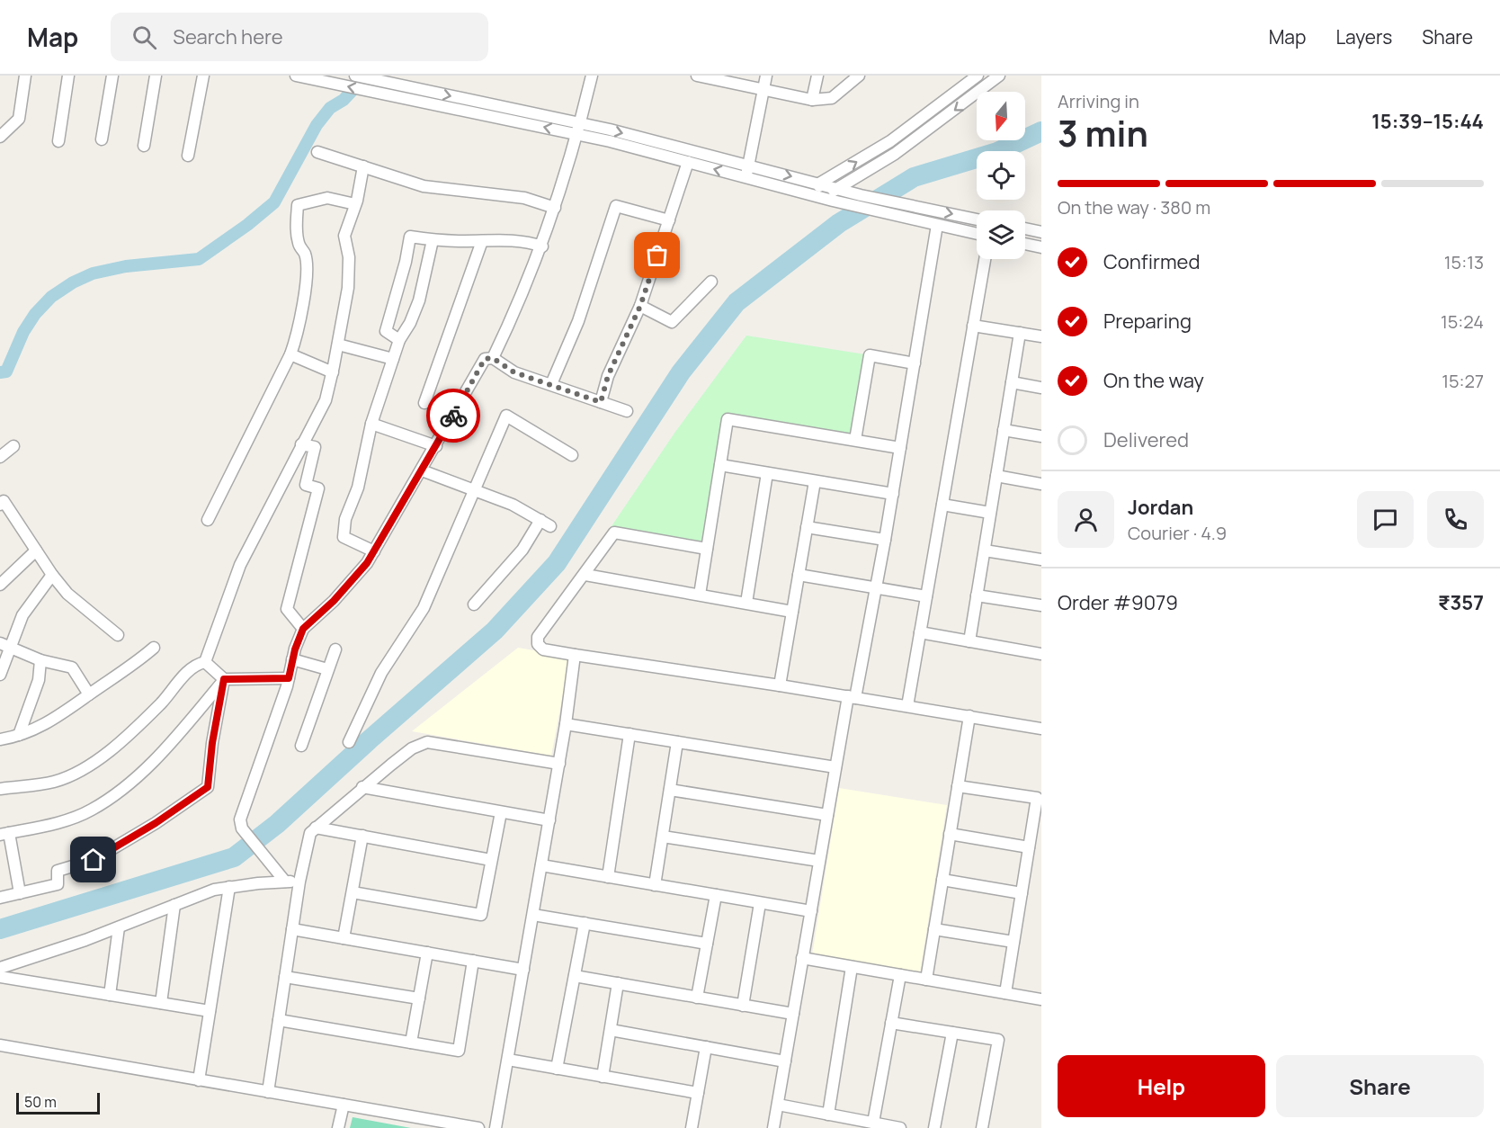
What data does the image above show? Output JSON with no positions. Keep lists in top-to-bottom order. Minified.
{"scale_bar":"50 m","north":"bottom","page":{"header":"Map","search":"Search here","nav":["Map","Layers","Share"],"heading":["3 min","Arriving in","15:39–15:44"],"panel":["Jordan","Courier · 4.9","Order #9079","₹357"],"bar":"On the way · 380 m","list":[["Confirmed","15:13"],["Preparing","15:24"],["On the way","15:27"],"Delivered"],"buttons":["Help","Share"],"scale":"50 m"}}
